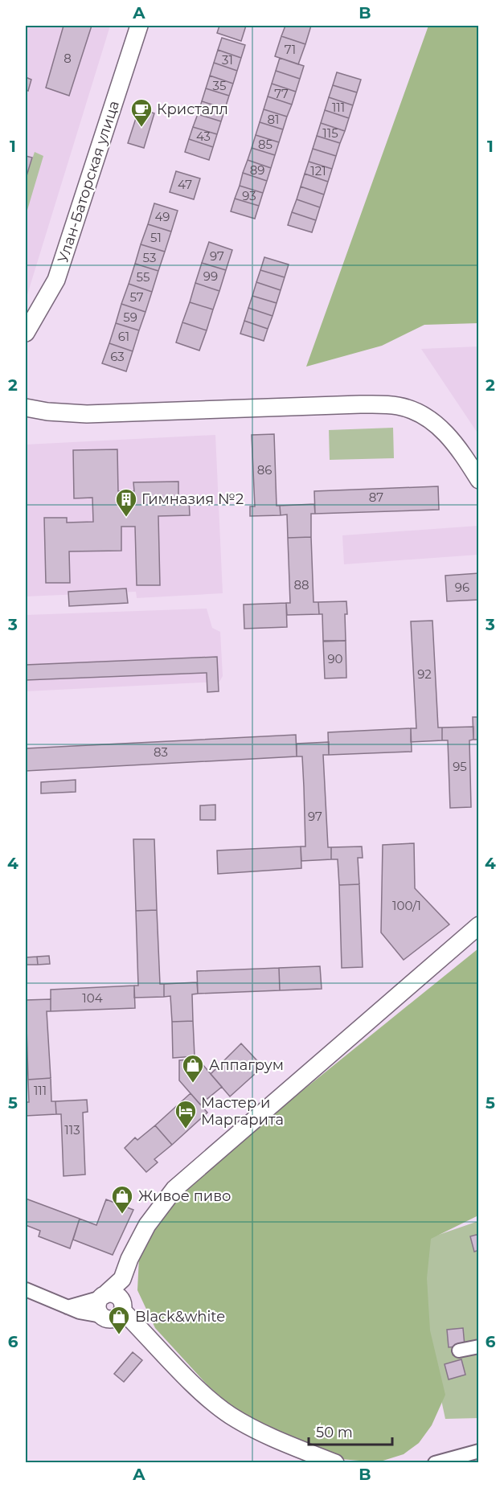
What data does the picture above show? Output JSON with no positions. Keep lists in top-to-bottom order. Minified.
{"streets":{"street":["Улан-Баторская улица"]},"places":{"cafe":["Кристалл"],"building":["Гимназия №2"],"shop":["Аппагрум","Живое пиво","Black&white"],"hotel":["Мастер и Маргарита"]},"house_numbers":["71","8","31","35","77","111","81","115","43","85","89","121","47","93","49","51","97","53","99","55","57","59","61","63","86","87","88","96","90","92","83","95","97","100/1","104","111","113"],"scale_bar":"50 m","grid":{"columns":["A","B"],"rows":["1","2","3","4","5","6"]}}
